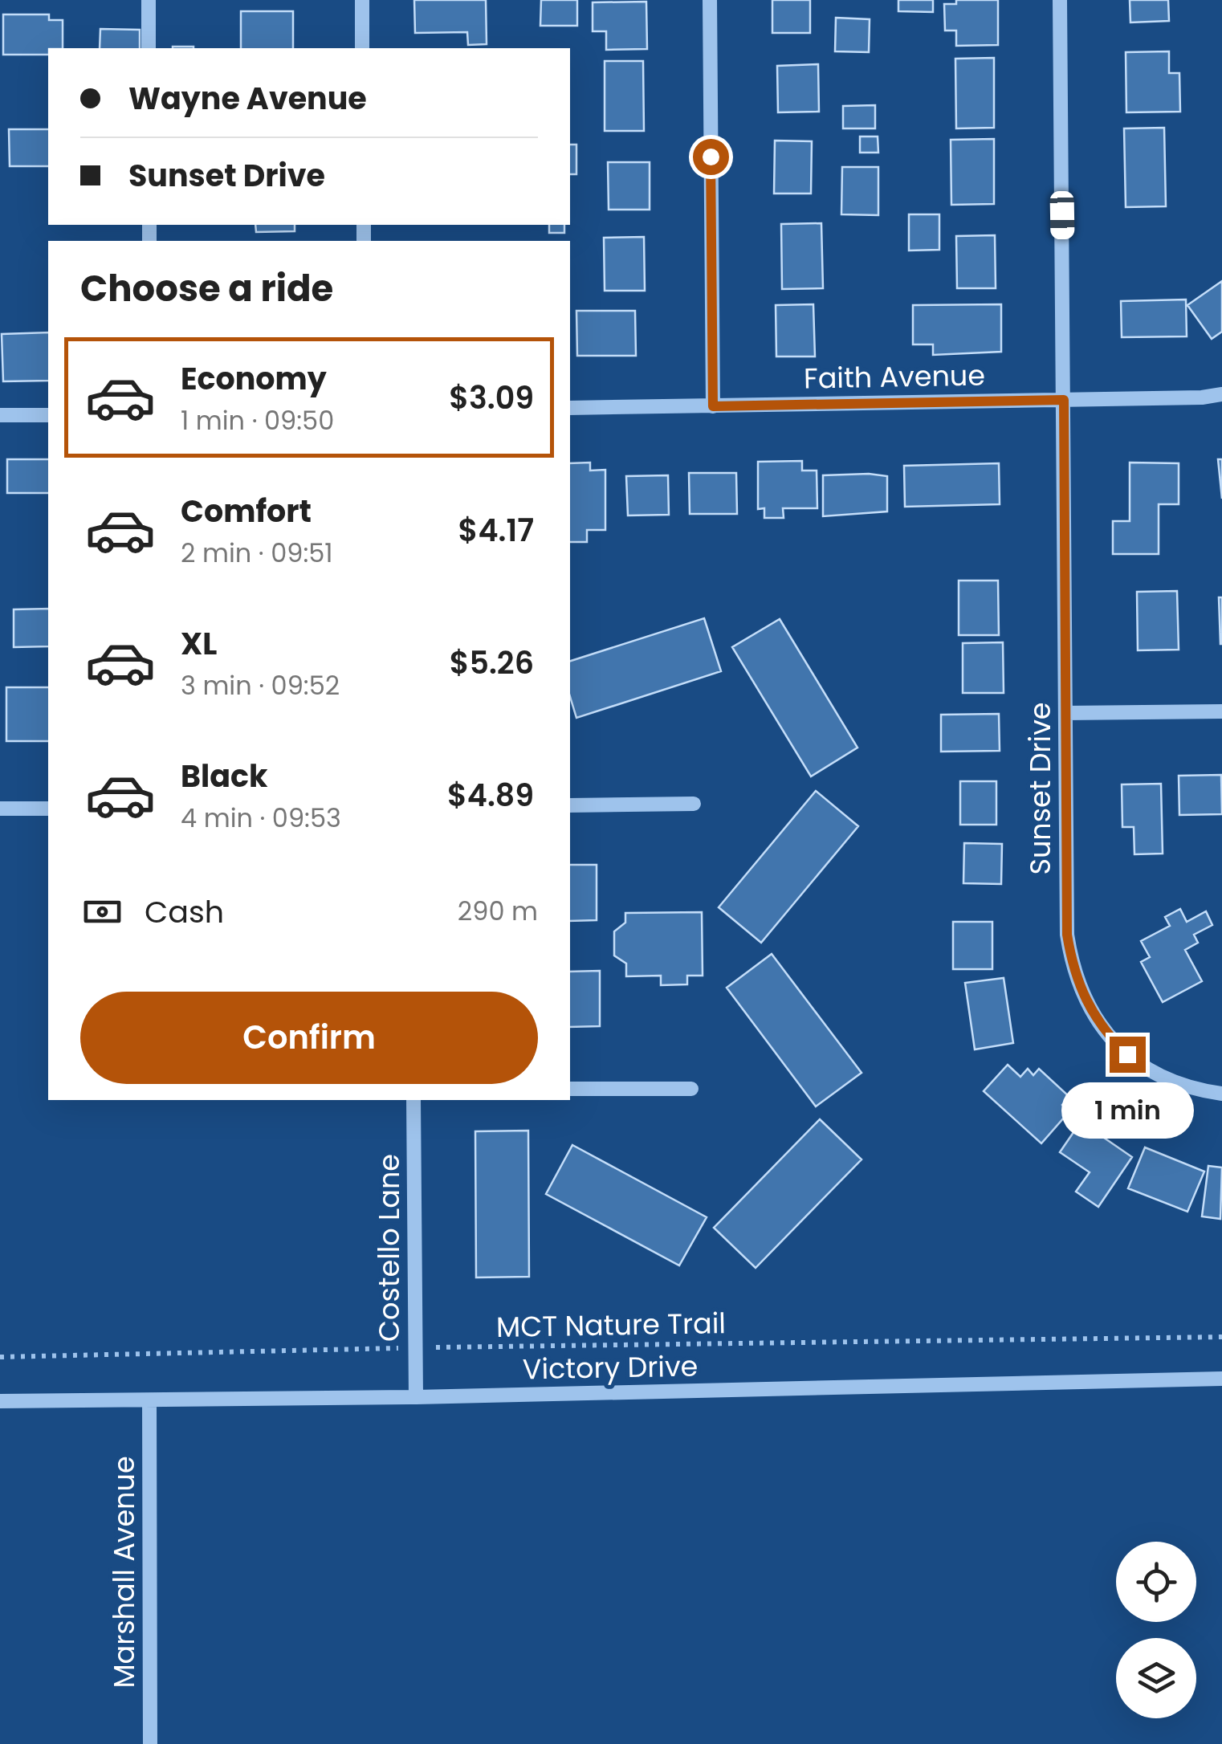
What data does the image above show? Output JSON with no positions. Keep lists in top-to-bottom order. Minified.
{"streets":{"street":["Faith Avenue","Sunset Drive","Costello Lane","Victory Drive","Marshall Avenue"],"path":["MCT Nature Trail"]},"crossings":[["Faith Avenue","Sunset Drive"],["Costello Lane","MCT Nature Trail"],["Costello Lane","Victory Drive"],["Victory Drive","Marshall Avenue"]],"page":{"banner":["Wayne Avenue","Sunset Drive"],"heading":"Choose a ride","list":[{"name":"Economy","note":"1 min · 09:50","value":"$3.09"},{"name":"Comfort","note":"2 min · 09:51","value":"$4.17"},{"name":"XL","note":"3 min · 09:52","value":"$5.26"},{"name":"Black","note":"4 min · 09:53","value":"$4.89"}],"pay":["Cash","290 m"],"buttons":"Confirm","bubble":"1 min"}}
